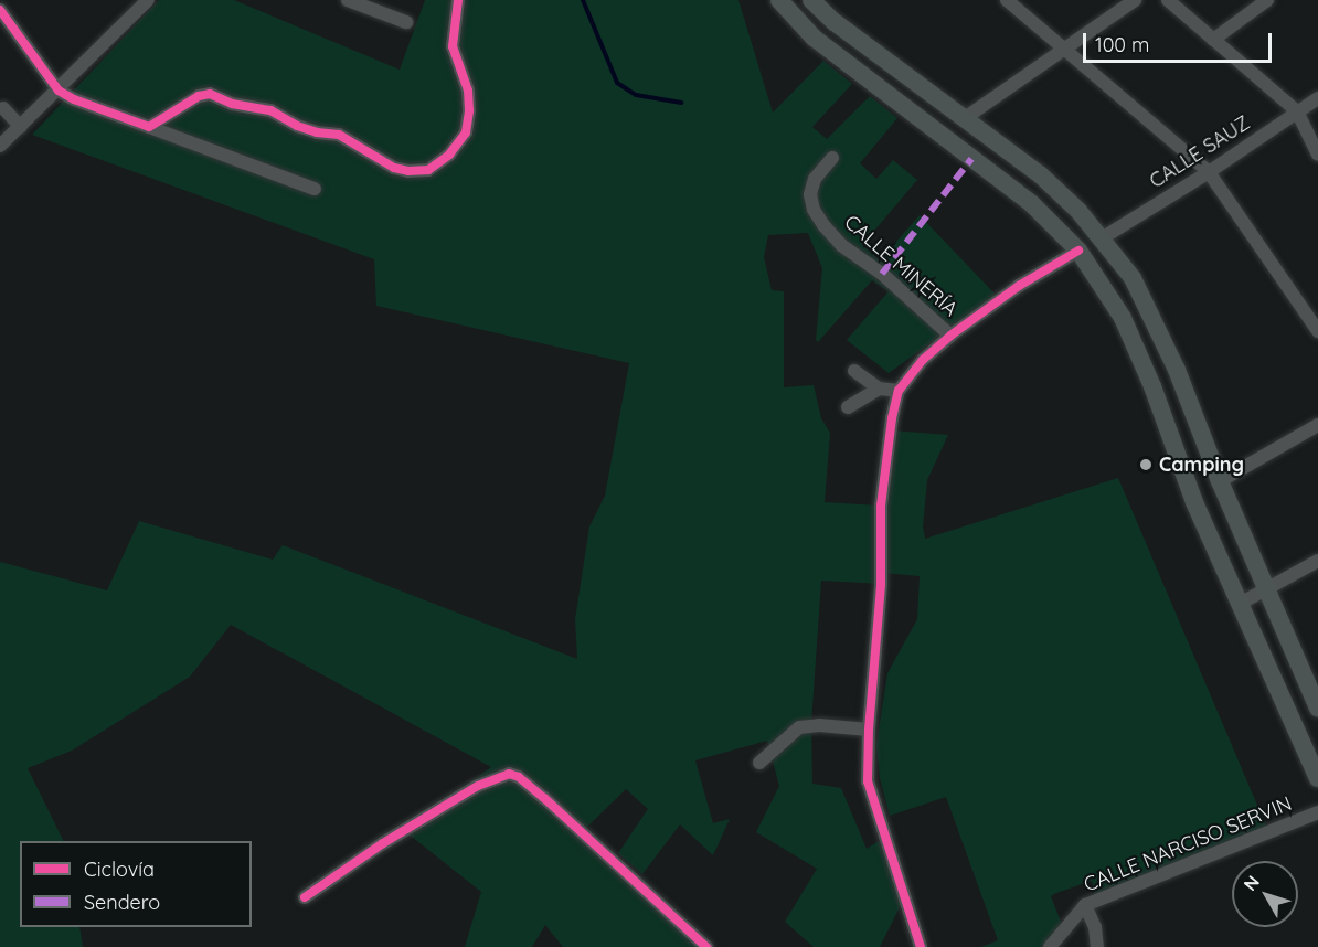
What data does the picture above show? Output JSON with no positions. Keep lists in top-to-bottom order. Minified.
{"streets":{"street":["CALLE SAUZ","CALLE MINERÍA","CALLE NARCISO SERVIN"]},"places":["Camping"],"legend":["Ciclovía","Sendero"],"scale_bar":"100 m","north":"top left"}
